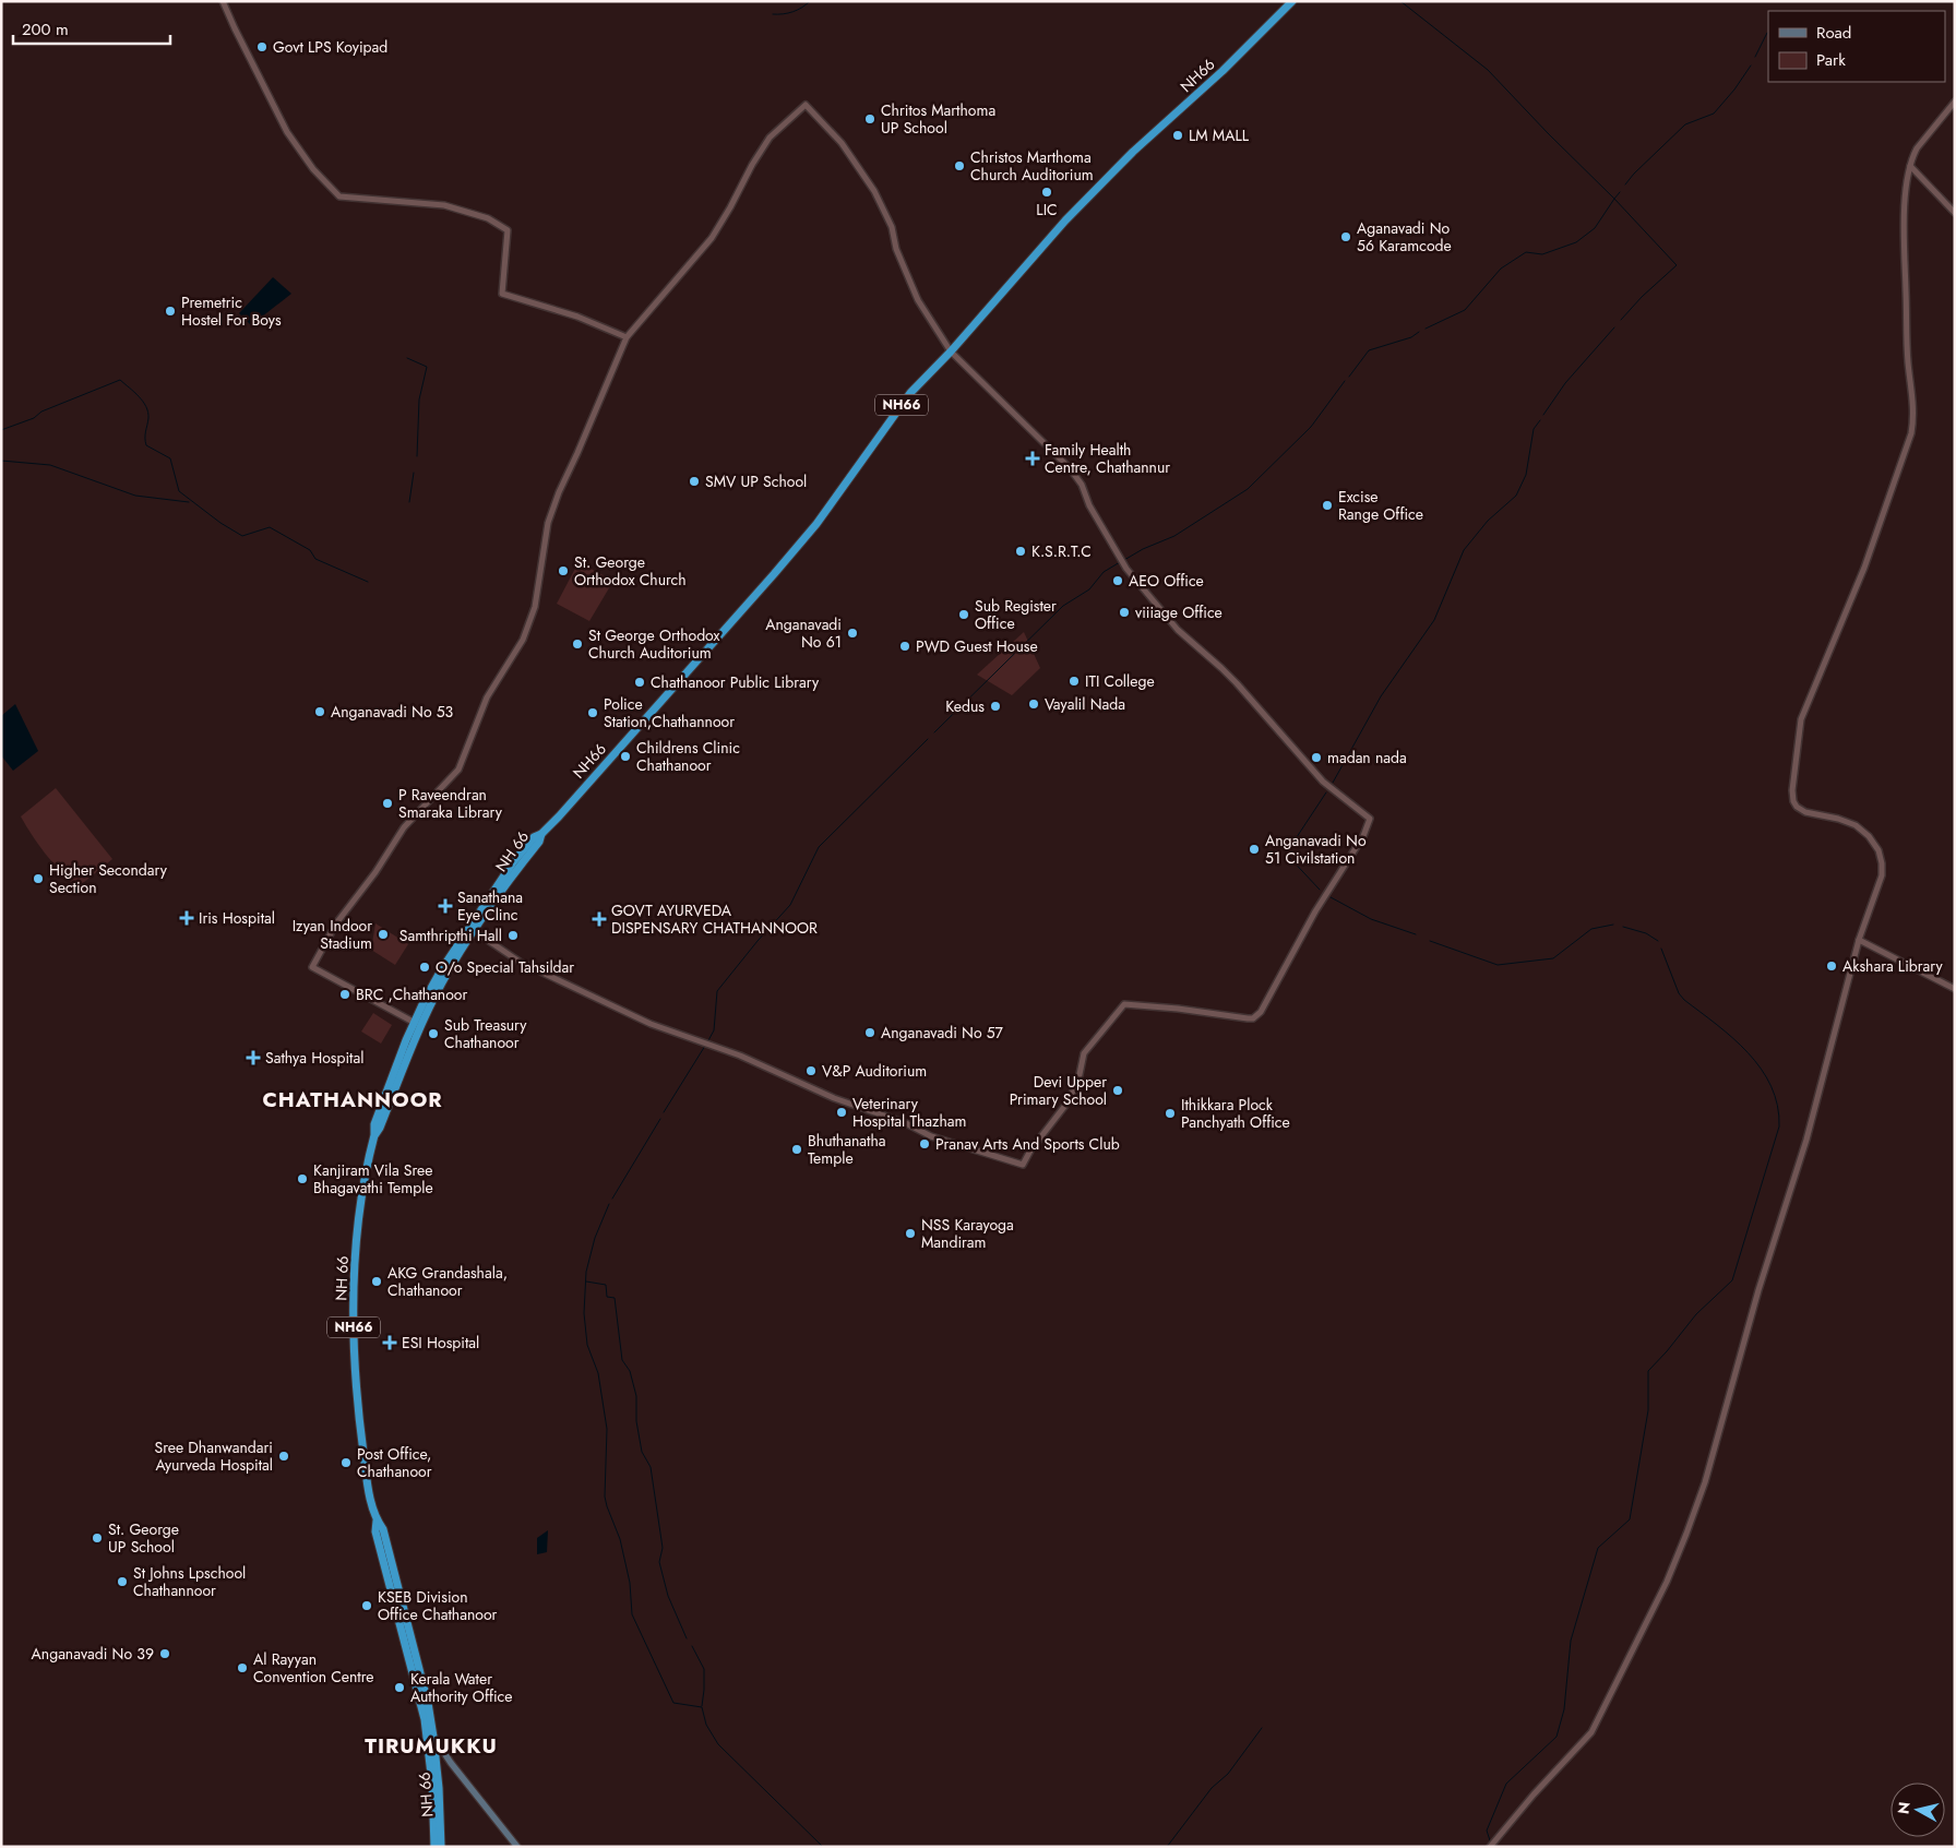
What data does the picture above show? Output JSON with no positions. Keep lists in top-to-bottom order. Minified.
{"streets":{"highway":["NH66","NH 66"]},"crossings":[["NH66","NH 66"]],"districts":["CHATHANNOOR","TIRUMUKKU"],"places":{"other":["Govt LPS Koyipad","Chritos Marthoma UP School","LM MALL","Christos Marthoma Church Auditorium","LIC","Aganavadi No 56 Karamcode","Premetric Hostel For Boys","SMV UP School","Excise Range Office","K.S.R.T.C","St. George Orthodox Church","AEO Office","viiiage Office","Sub Register Office","Anganavadi No 61","St George Orthodox Church Auditorium","PWD Guest House","ITI College","Chathanoor Public Library","Vayalil Nada","Kedus","Anganavadi No 53","Police Station,Chathannoor","Childrens Clinic Chathanoor","madan nada","P Raveendran Smaraka Library","Anganavadi No 51 Civilstation","Higher Secondary Section","Izyan Indoor Stadium","Samthripthi Hall","Akshara Library","O/o Special Tahsildar","BRC ,Chathanoor","Anganavadi No 57","Sub Treasury Chathanoor","V&P Auditorium","Devi Upper Primary School","Veterinary Hospital Thazham","Ithikkara Plock Panchyath Office","Pranav Arts And Sports Club","Bhuthanatha Temple","Kanjiram Vila Sree Bhagavathi Temple","NSS Karayoga Mandiram","AKG Grandashala, Chathanoor","Sree Dhanwandari Ayurveda Hospital","Post Office, Chathanoor","St. George UP School","St Johns Lpschool Chathannoor","KSEB Division Office Chathanoor","Anganavadi No 39","Al Rayyan Convention Centre","Kerala Water Authority Office"],"health":["Family Health Centre, Chathannur","Sanathana Eye Clinc","Iris Hospital","GOVT AYURVEDA DISPENSARY CHATHANNOOR","Sathya Hospital","ESI Hospital"]},"legend":["Road","Park"],"scale_bar":"200 m","north":"left"}
